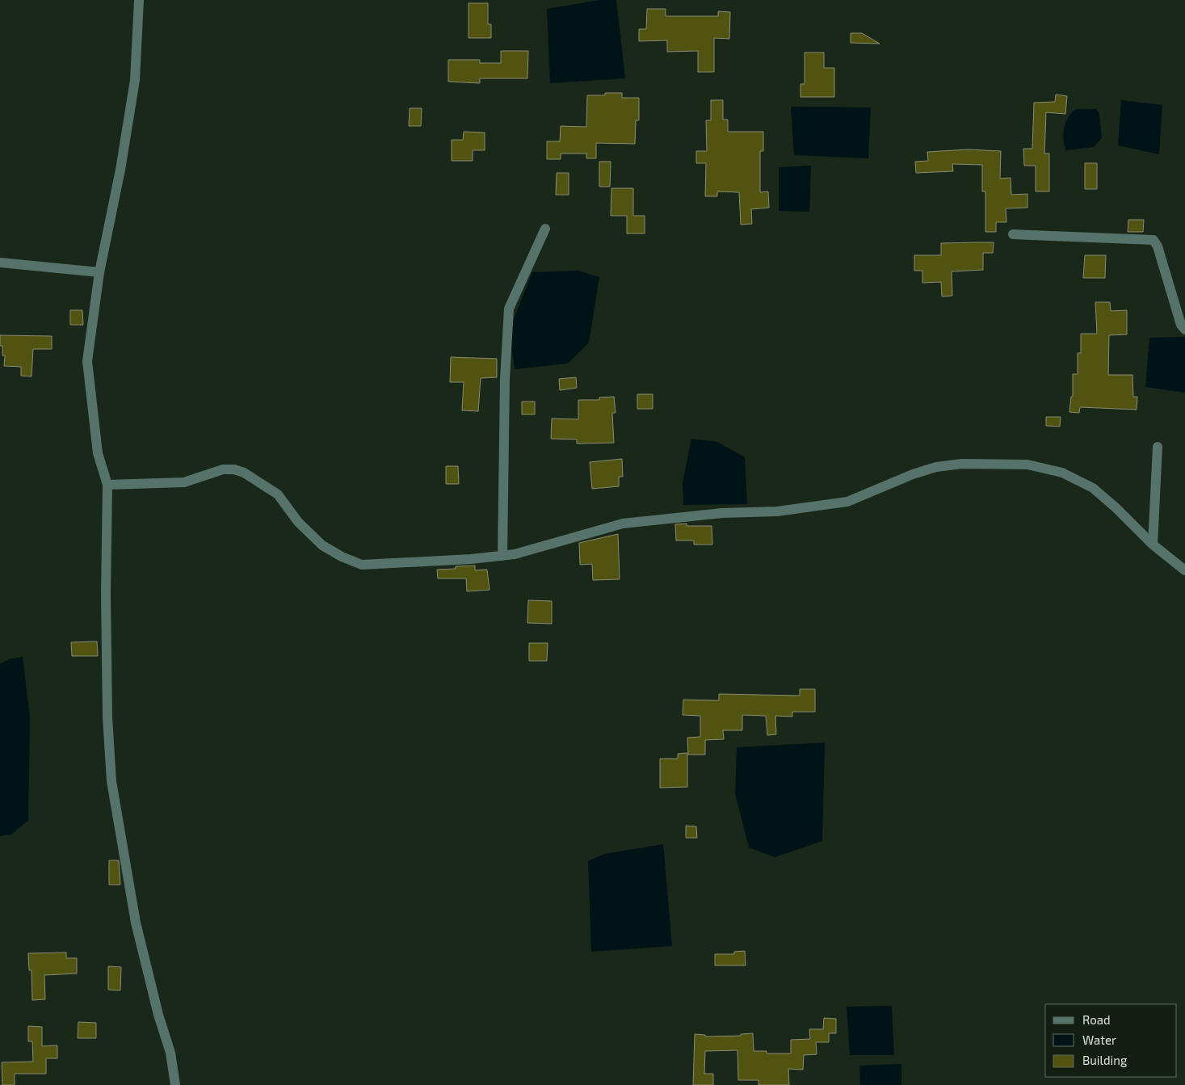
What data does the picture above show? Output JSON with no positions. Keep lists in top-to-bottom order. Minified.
{"legend":["Road","Water","Building"]}
